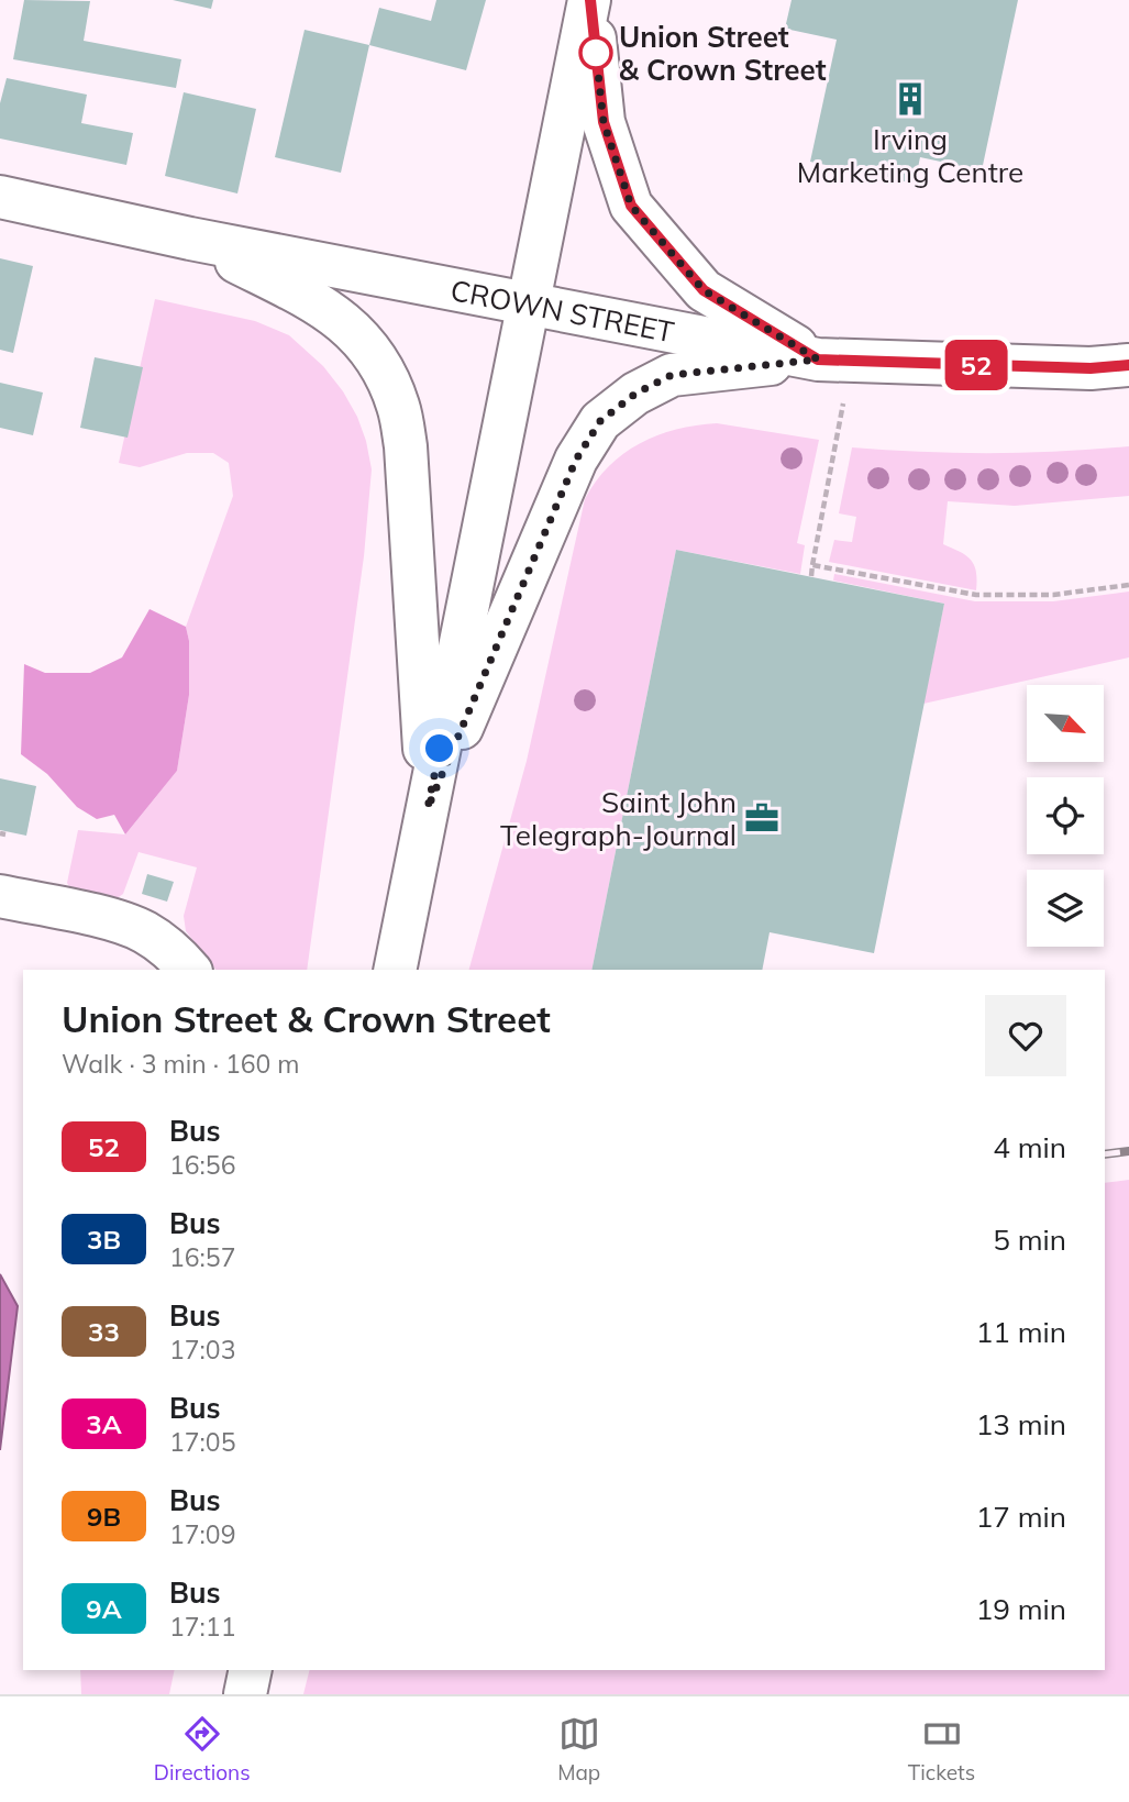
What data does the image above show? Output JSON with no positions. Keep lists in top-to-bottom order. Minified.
{"streets":{"main road":["CROWN STREET"]},"places":{"other":["Union Street & Crown Street"],"building":["Irving Marketing Centre"],"office":["Saint John Telegraph-Journal"]},"lines":["bus line 52"],"north":"bottom right","page":{"on_map":"52","heading":["Union Street & Crown Street","Walk · 3 min · 160 m"],"list":[{"mark":"52","name":"Bus","note":"16:56","value":"4 min"},{"mark":"3B","name":"Bus","note":"16:57","value":"5 min"},{"mark":"33","name":"Bus","note":"17:03","value":"11 min"},{"mark":"3A","name":"Bus","note":"17:05","value":"13 min"},{"mark":"9B","name":"Bus","note":"17:09","value":"17 min"},{"mark":"9A","name":"Bus","note":"17:11","value":"19 min"}],"tabs":["Directions","Map","Tickets"]}}
